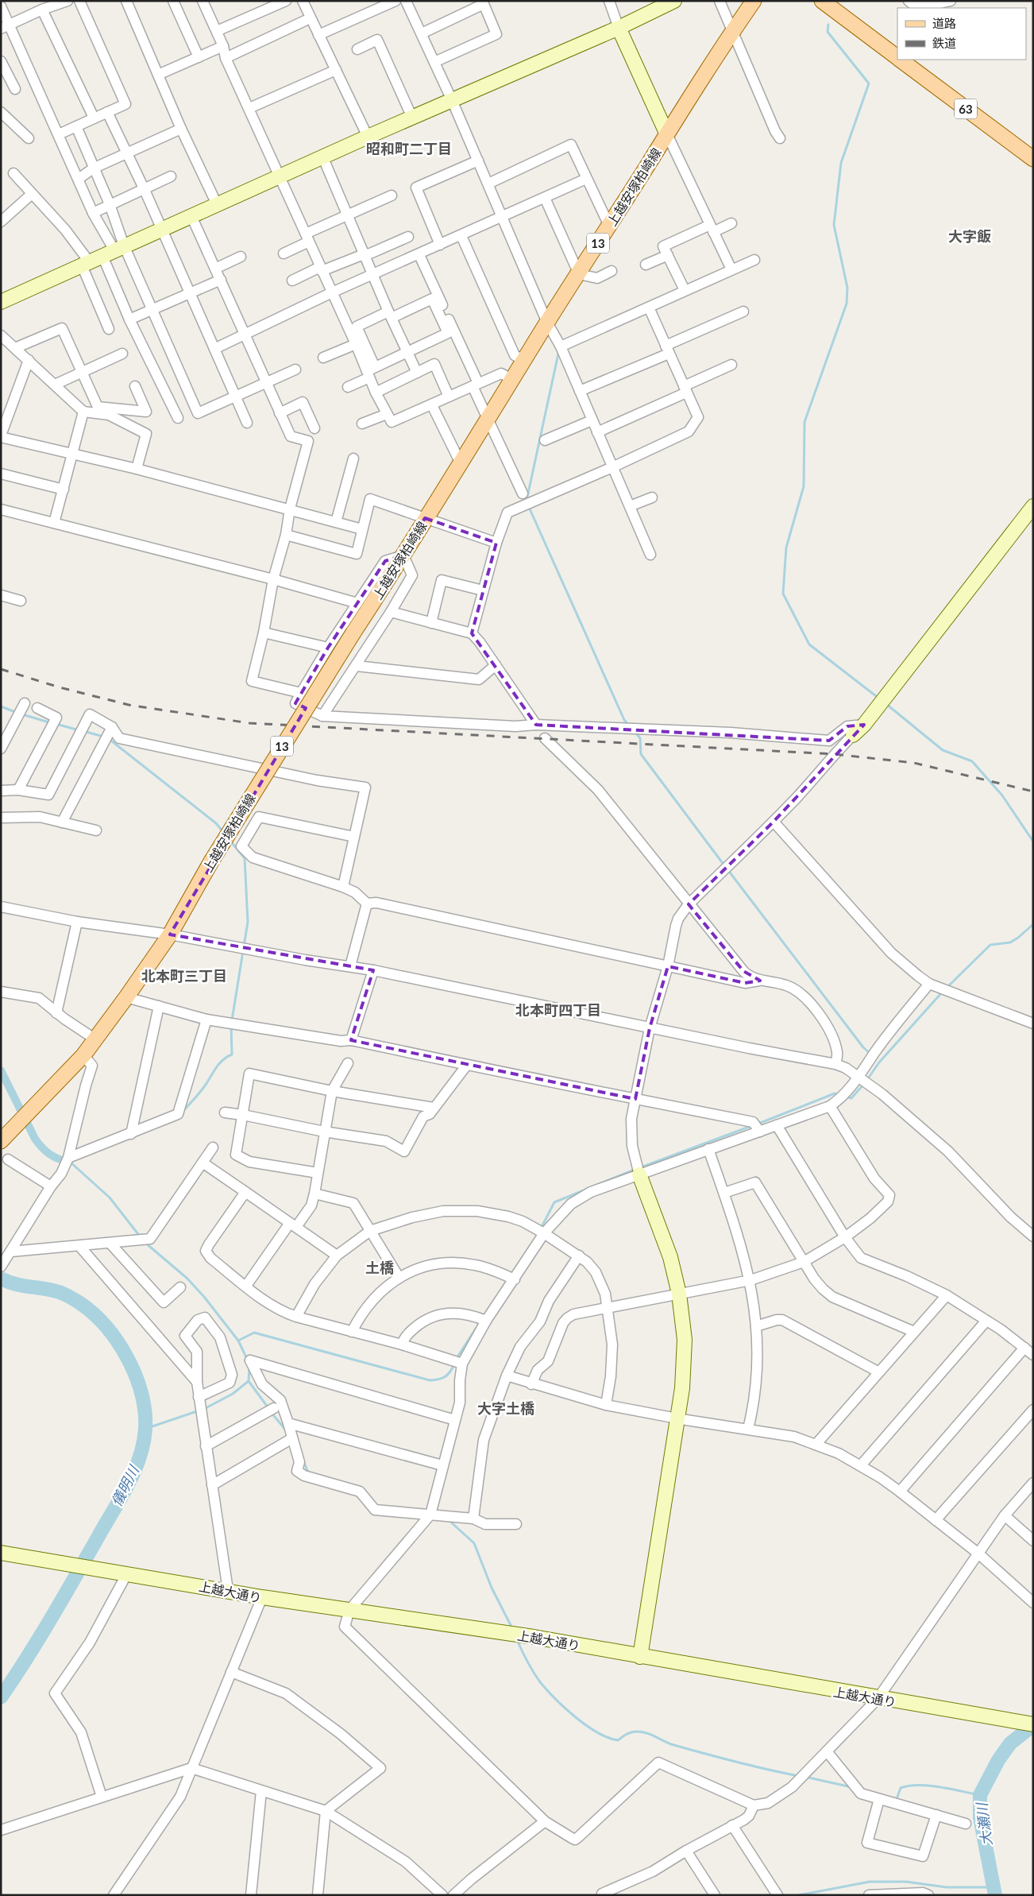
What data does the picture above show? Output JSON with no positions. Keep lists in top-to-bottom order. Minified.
{"streets":{"main road":["63","上越安塚柏崎線","13"],"street":["上越大通り"]},"districts":["昭和町二丁目","大字飯","北本町三丁目","北本町四丁目","土橋","大字土橋"],"water":["儀明川","大瀬川"],"legend":["道路","鉄道"]}
